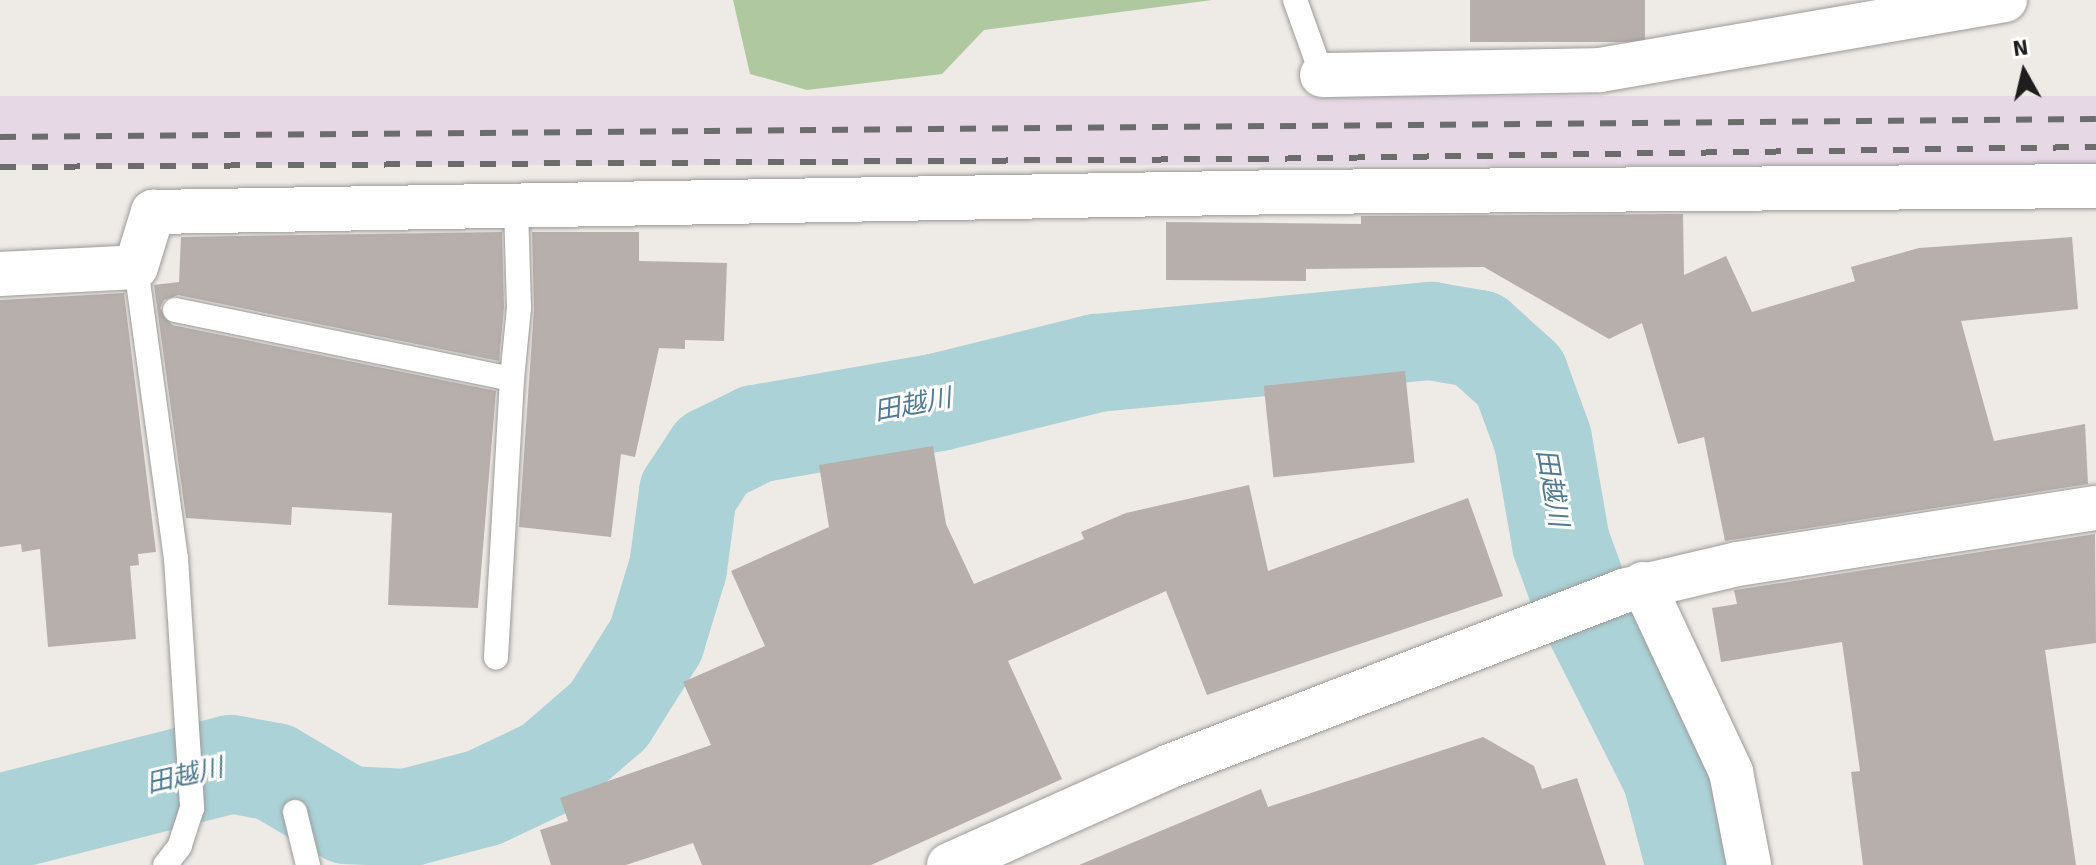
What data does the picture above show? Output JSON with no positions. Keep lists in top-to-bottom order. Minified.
{"water":["田越川"],"north":"top"}
